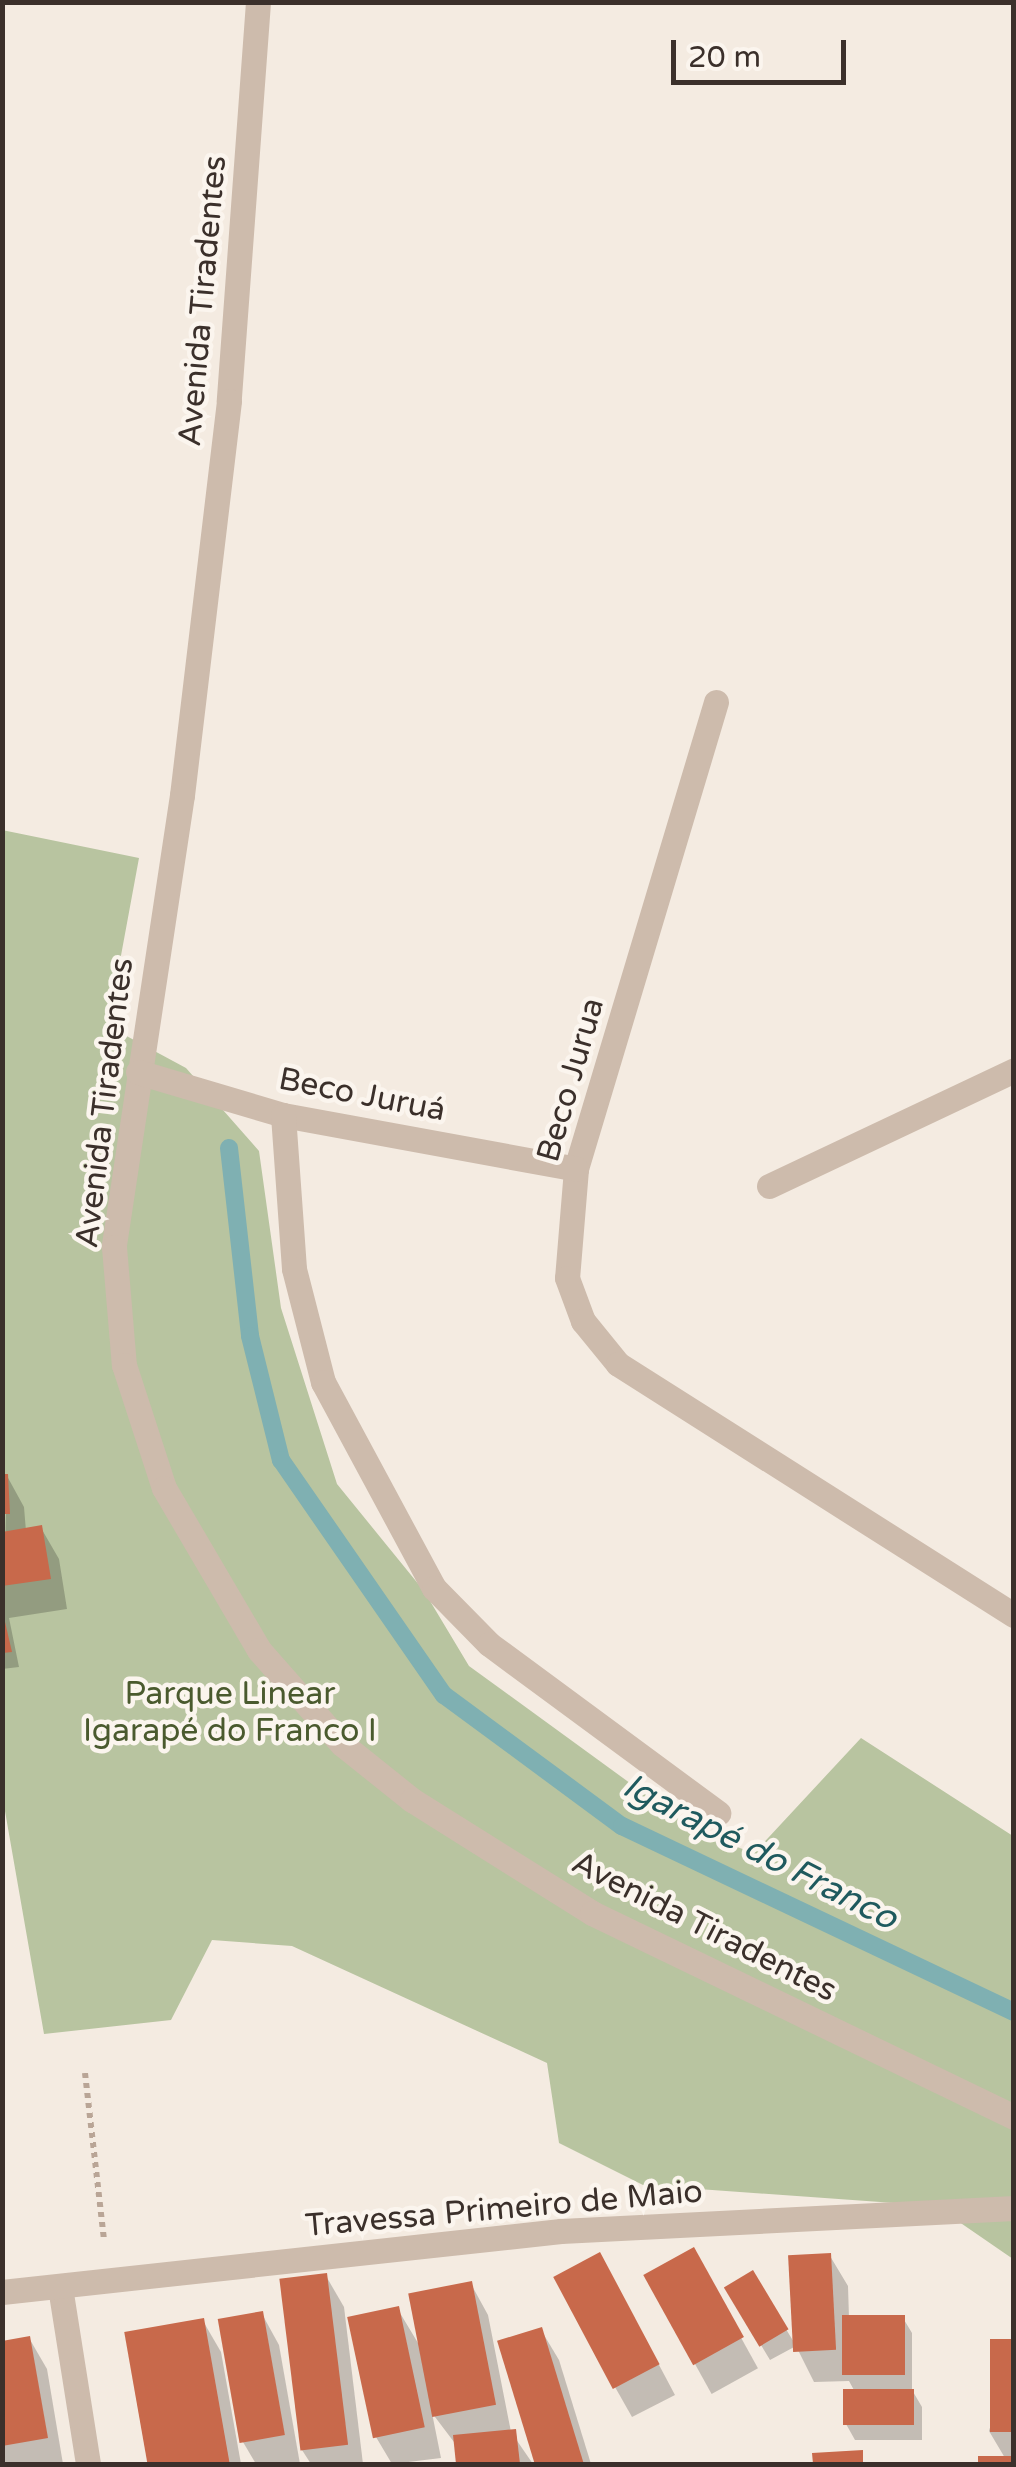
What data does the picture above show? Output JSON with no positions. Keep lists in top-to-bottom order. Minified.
{"streets":{"street":["Avenida Tiradentes","Beco Jurua","Beco Juruá","Travessa Primeiro de Maio"]},"crossings":[["Avenida Tiradentes","Beco Juruá"],["Beco Jurua","Beco Juruá"]],"water":["Igarapé do Franco"],"parks":["Parque Linear Igarapé do Franco I"],"scale_bar":"20 m"}
